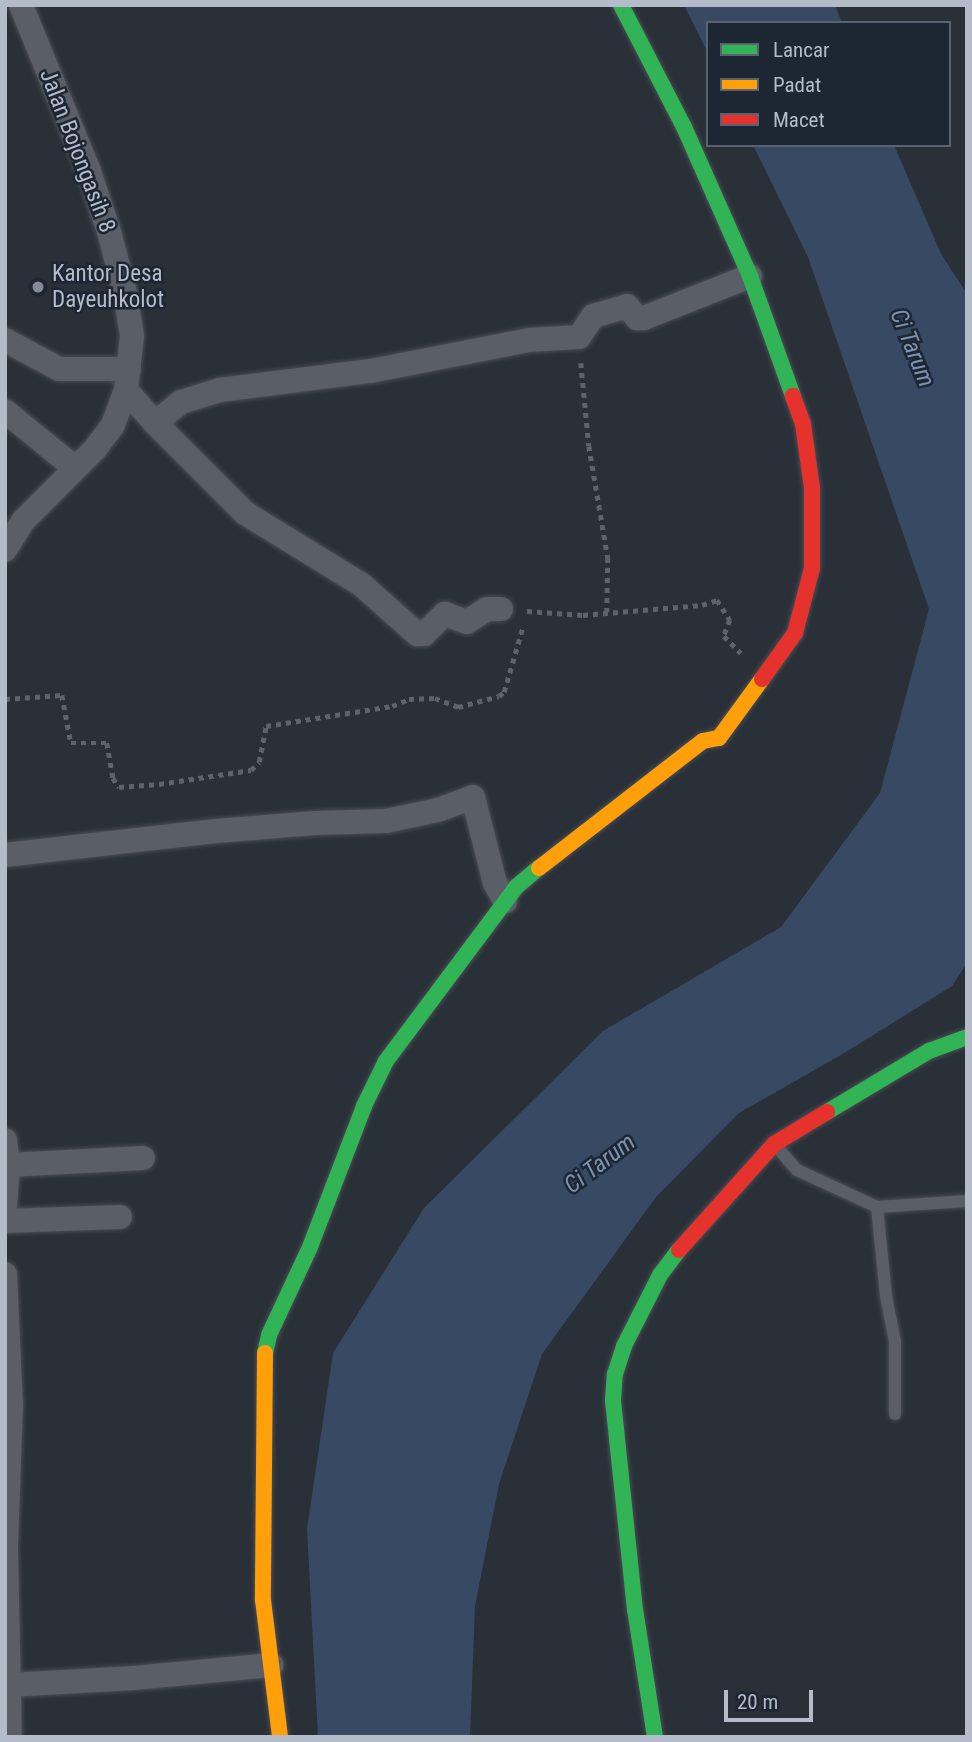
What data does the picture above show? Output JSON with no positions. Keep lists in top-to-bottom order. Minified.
{"streets":{"street":["Jalan Bojongasih 8"]},"water":["Ci Tarum"],"places":["Kantor Desa Dayeuhkolot"],"legend":["Lancar","Padat","Macet"],"scale_bar":"20 m"}
